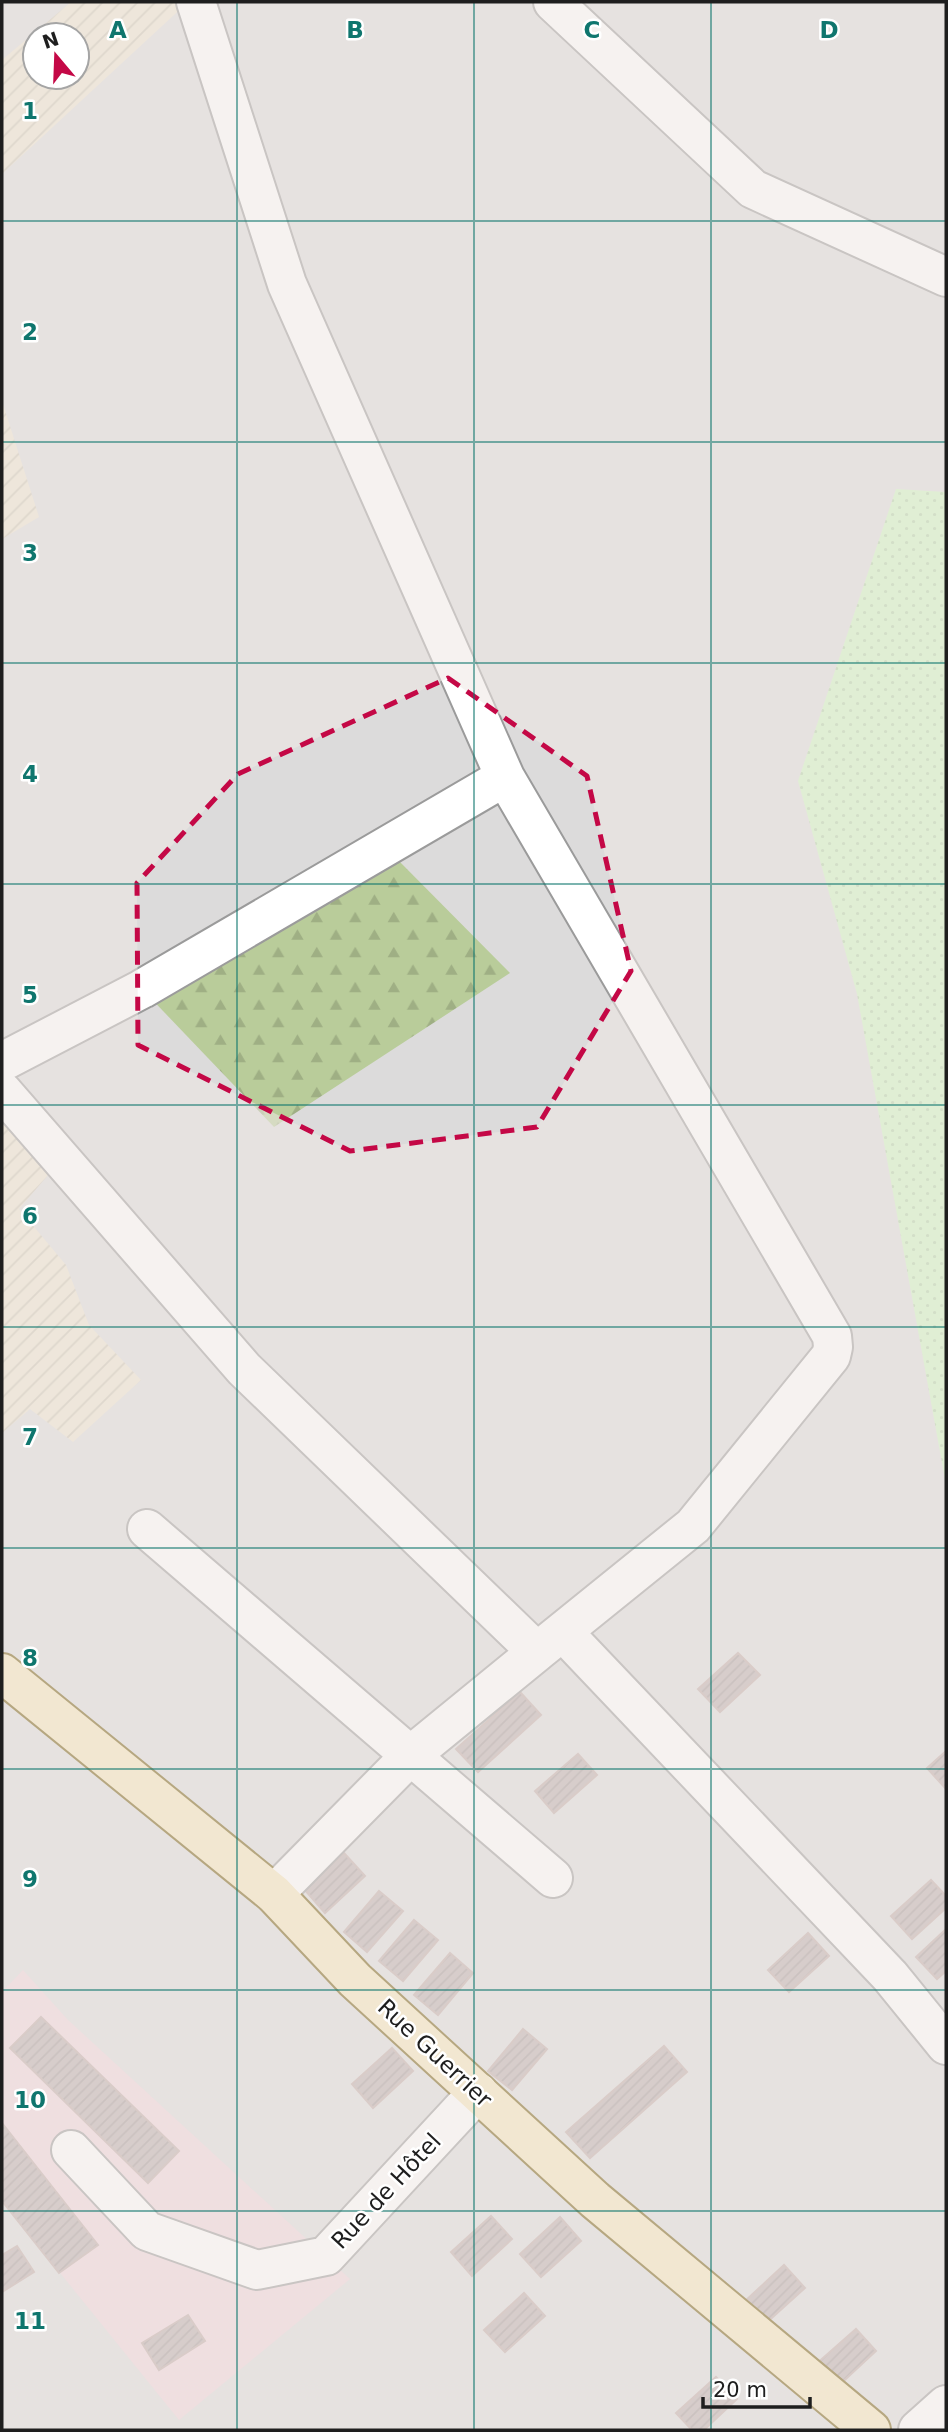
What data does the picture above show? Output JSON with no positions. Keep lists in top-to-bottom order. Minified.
{"streets":{"main road":["Rue Guerrier"],"street":["Rue de Hôtel"]},"crossings":[["Rue Guerrier","Rue de Hôtel"]],"scale_bar":"20 m","north":"top","grid":{"columns":["A","B","C","D"],"rows":["1","2","3","4","5","6","7","8","9","10","11"]}}
